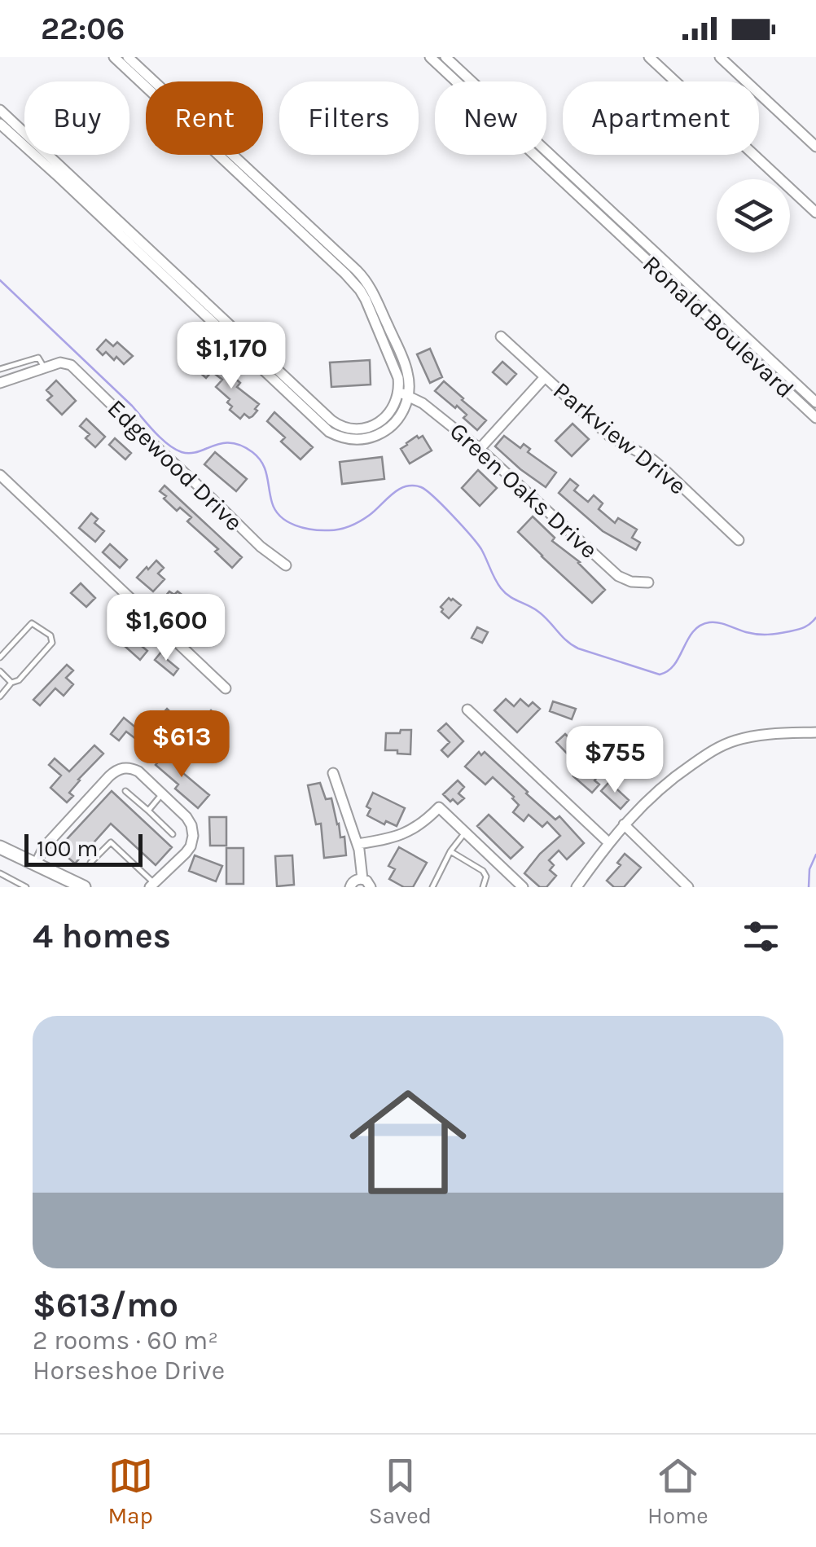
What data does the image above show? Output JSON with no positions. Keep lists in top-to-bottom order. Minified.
{"streets":{"street":["Ronald Boulevard","Parkview Drive","Edgewood Drive","Green Oaks Drive"]},"scale_bar":"100 m","page":{"status":"22:06","chip":["Buy","Rent","Filters","New","Apartment"],"price":["$1,170","$1,600","$613","$755"],"scale":"100 m","heading":"4 homes","list":[{"name":"$613/mo","note":"2 rooms · 60 m² · Horseshoe Drive"}],"tabs":["Map","Saved","Home"]}}
